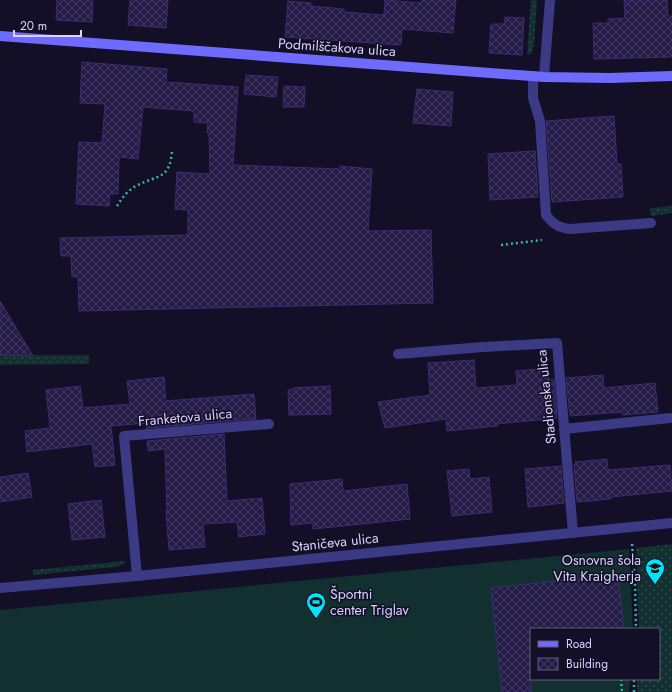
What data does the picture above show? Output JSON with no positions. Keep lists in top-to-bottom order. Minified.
{"streets":{"street":["Podmilščakova ulica","Stadionska ulica","Franketova ulica","Staničeva ulica"]},"crossings":[["Stadionska ulica","Staničeva ulica"],["Franketova ulica","Staničeva ulica"]],"places":{"school or university":["Osnovna šola Vita Kraigherja"],"sports":["Športni center Triglav"]},"legend":["Road","Building"],"scale_bar":"20 m"}
